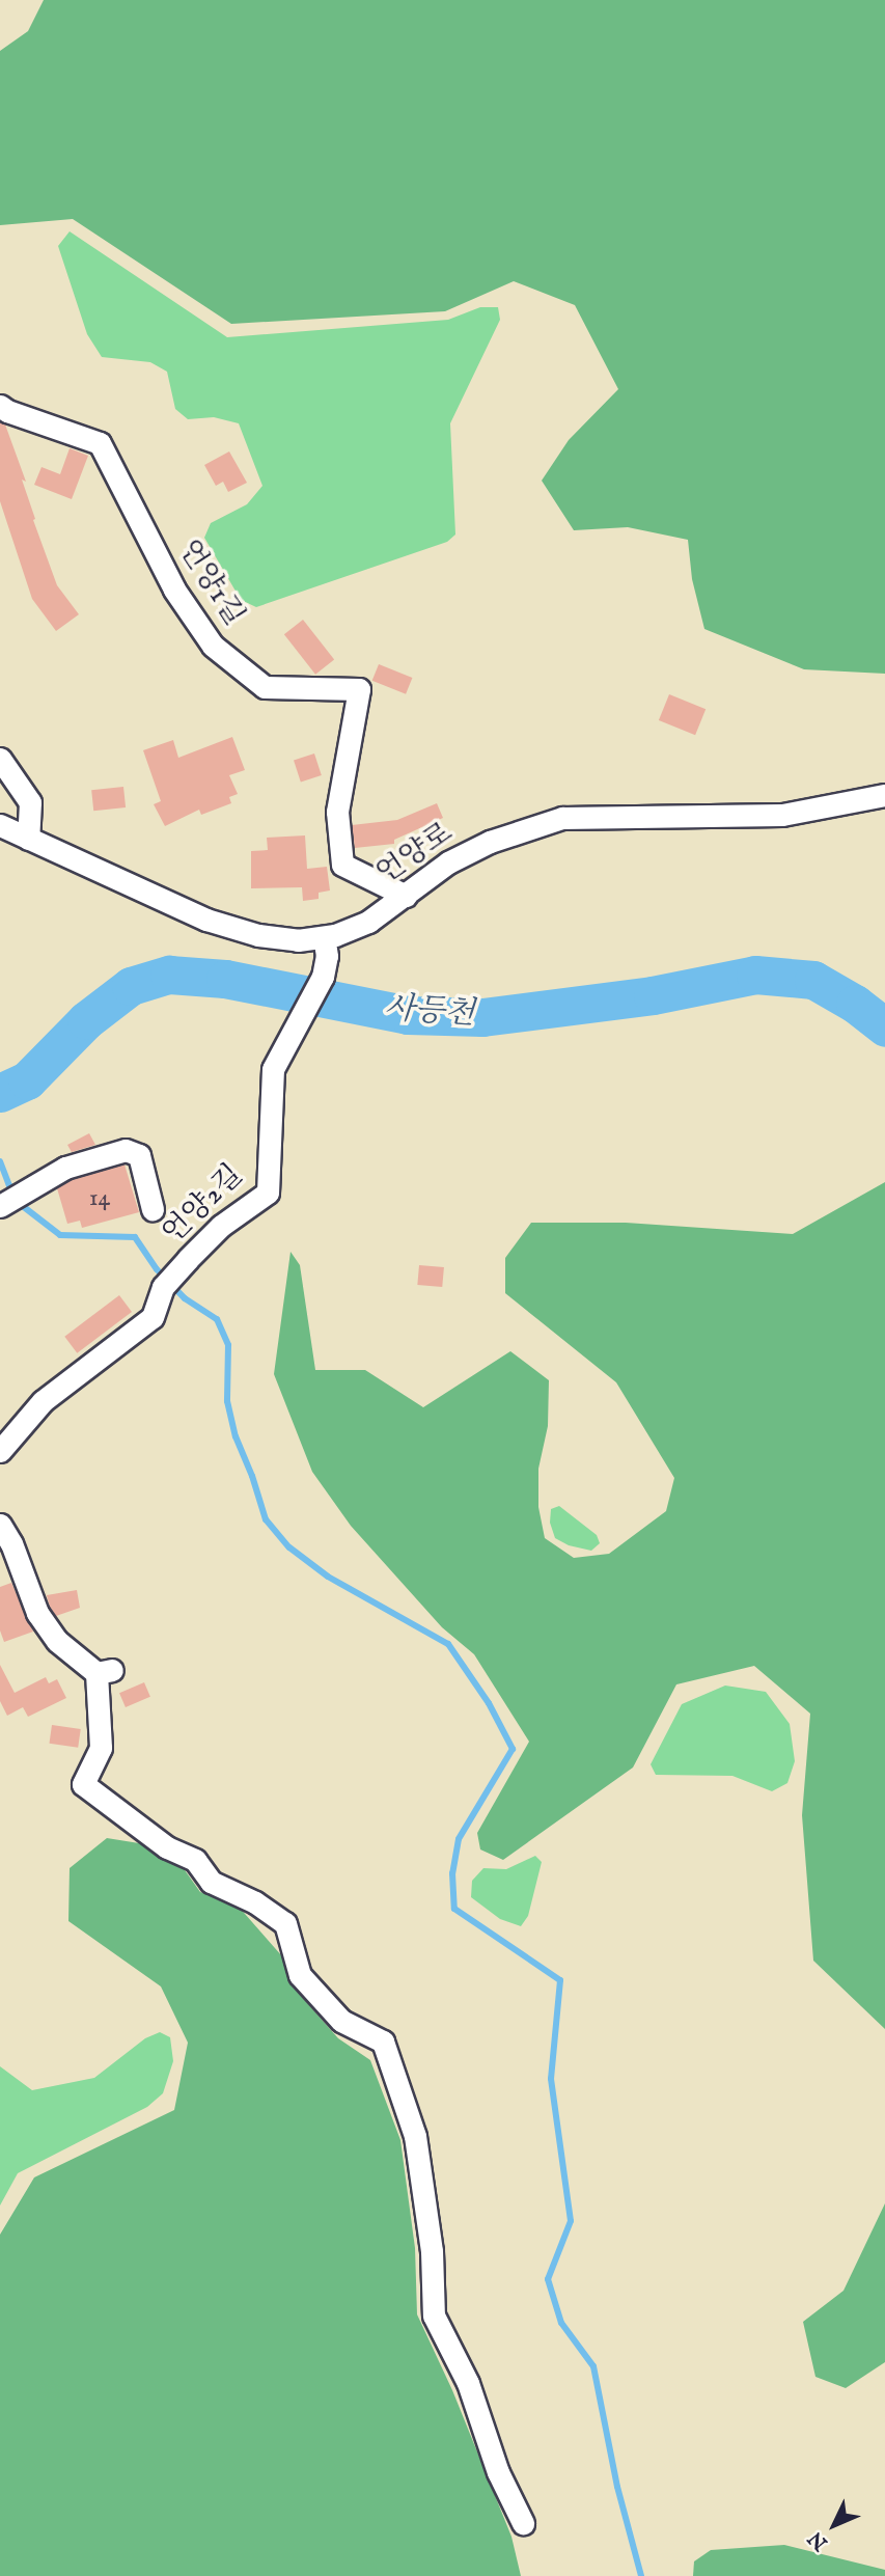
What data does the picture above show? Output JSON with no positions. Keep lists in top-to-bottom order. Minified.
{"streets":{"street":["언양1길","언양로","언양2길"]},"crossings":[["언양1길","언양로"],["언양로","언양2길"]],"water":["사등천"],"house_numbers":["14"],"north":"bottom left"}
